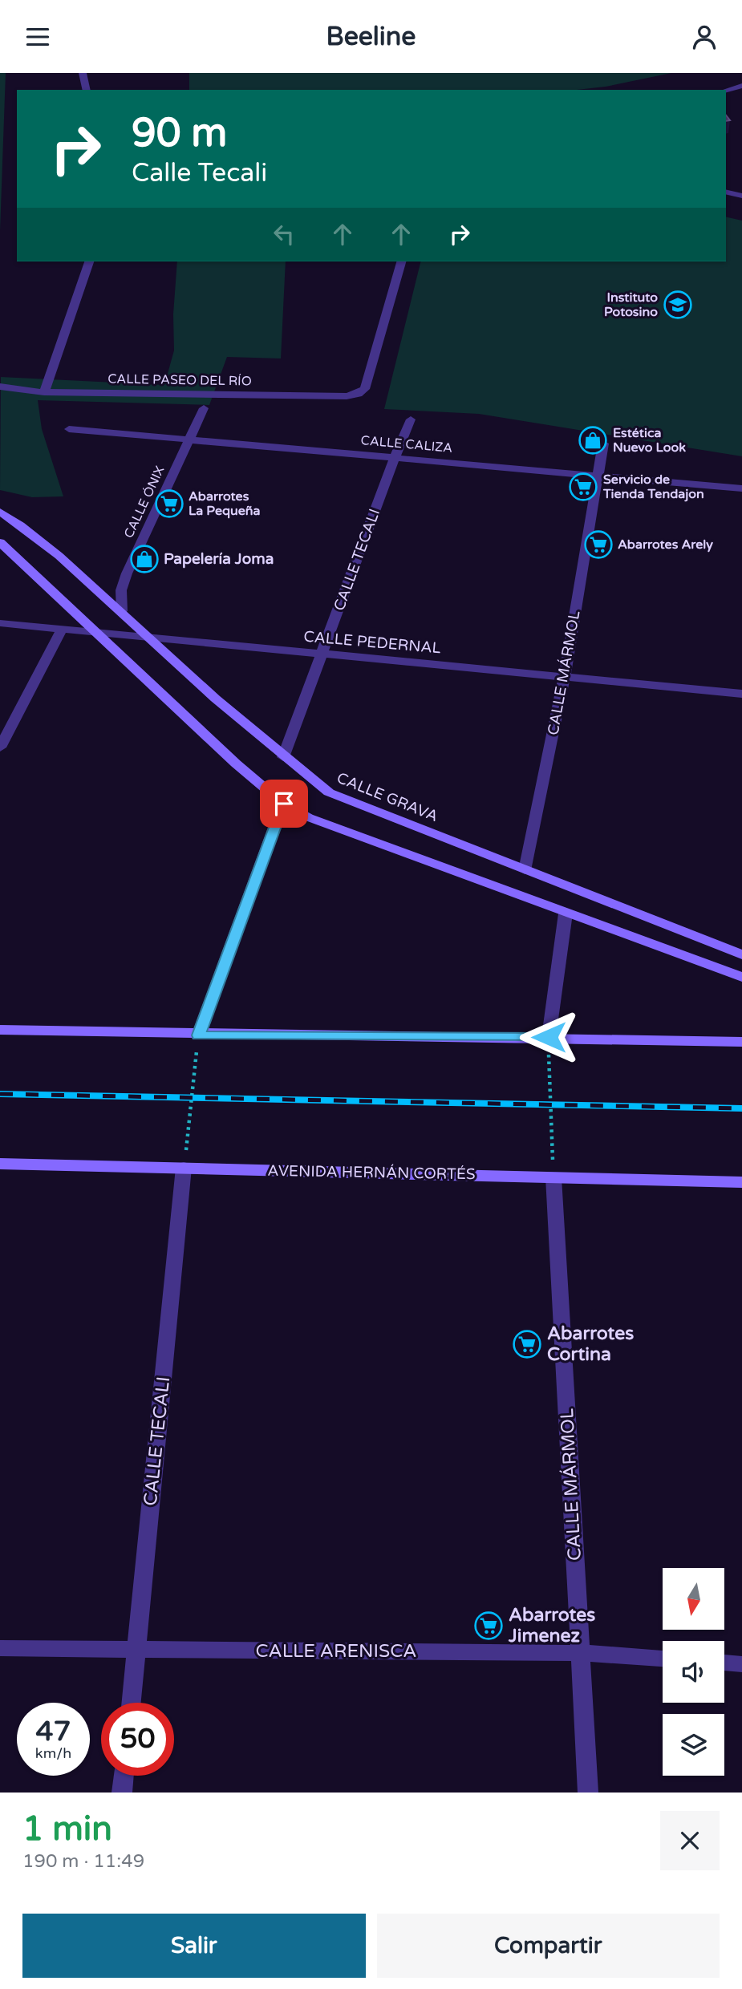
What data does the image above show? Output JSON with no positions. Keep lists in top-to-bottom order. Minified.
{"streets":{"main road":["CALLE GRAVA","AVENIDA HERNÁN CORTÉS"],"street":["CALLE PASEO DEL RÍO","CALLE CALIZA","CALLE ÓNIX","CALLE TECALI","CALLE PEDERNAL","CALLE MÁRMOL","CALLE ARENISCA"]},"crossings":[["CALLE CALIZA","CALLE ÓNIX"],["CALLE CALIZA","CALLE TECALI"],["CALLE CALIZA","CALLE MÁRMOL"],["CALLE ÓNIX","CALLE GRAVA"],["CALLE TECALI","CALLE PEDERNAL"],["CALLE TECALI","CALLE GRAVA"],["CALLE TECALI","AVENIDA HERNÁN CORTÉS"],["CALLE TECALI","CALLE ARENISCA"],["CALLE PEDERNAL","CALLE MÁRMOL"],["CALLE PEDERNAL","CALLE GRAVA"],["CALLE MÁRMOL","CALLE GRAVA"],["CALLE MÁRMOL","AVENIDA HERNÁN CORTÉS"],["CALLE MÁRMOL","CALLE ARENISCA"]],"places":{"school or university":["Instituto Potosino"],"shop":["Estética Nuevo Look","Papelería Joma"],"supermarket":["Servicio de Tienda Tendajon","Abarrotes La Pequeña","Abarrotes Arely","Abarrotes Cortina","Abarrotes Jimenez"]},"north":"bottom","page":{"header":"Beeline","turn":["90 m","Calle Tecali"],"speed":"47 km/h","limit":"50","heading":["1 min","190 m · 11:49"],"buttons":["Salir","Compartir"]}}
